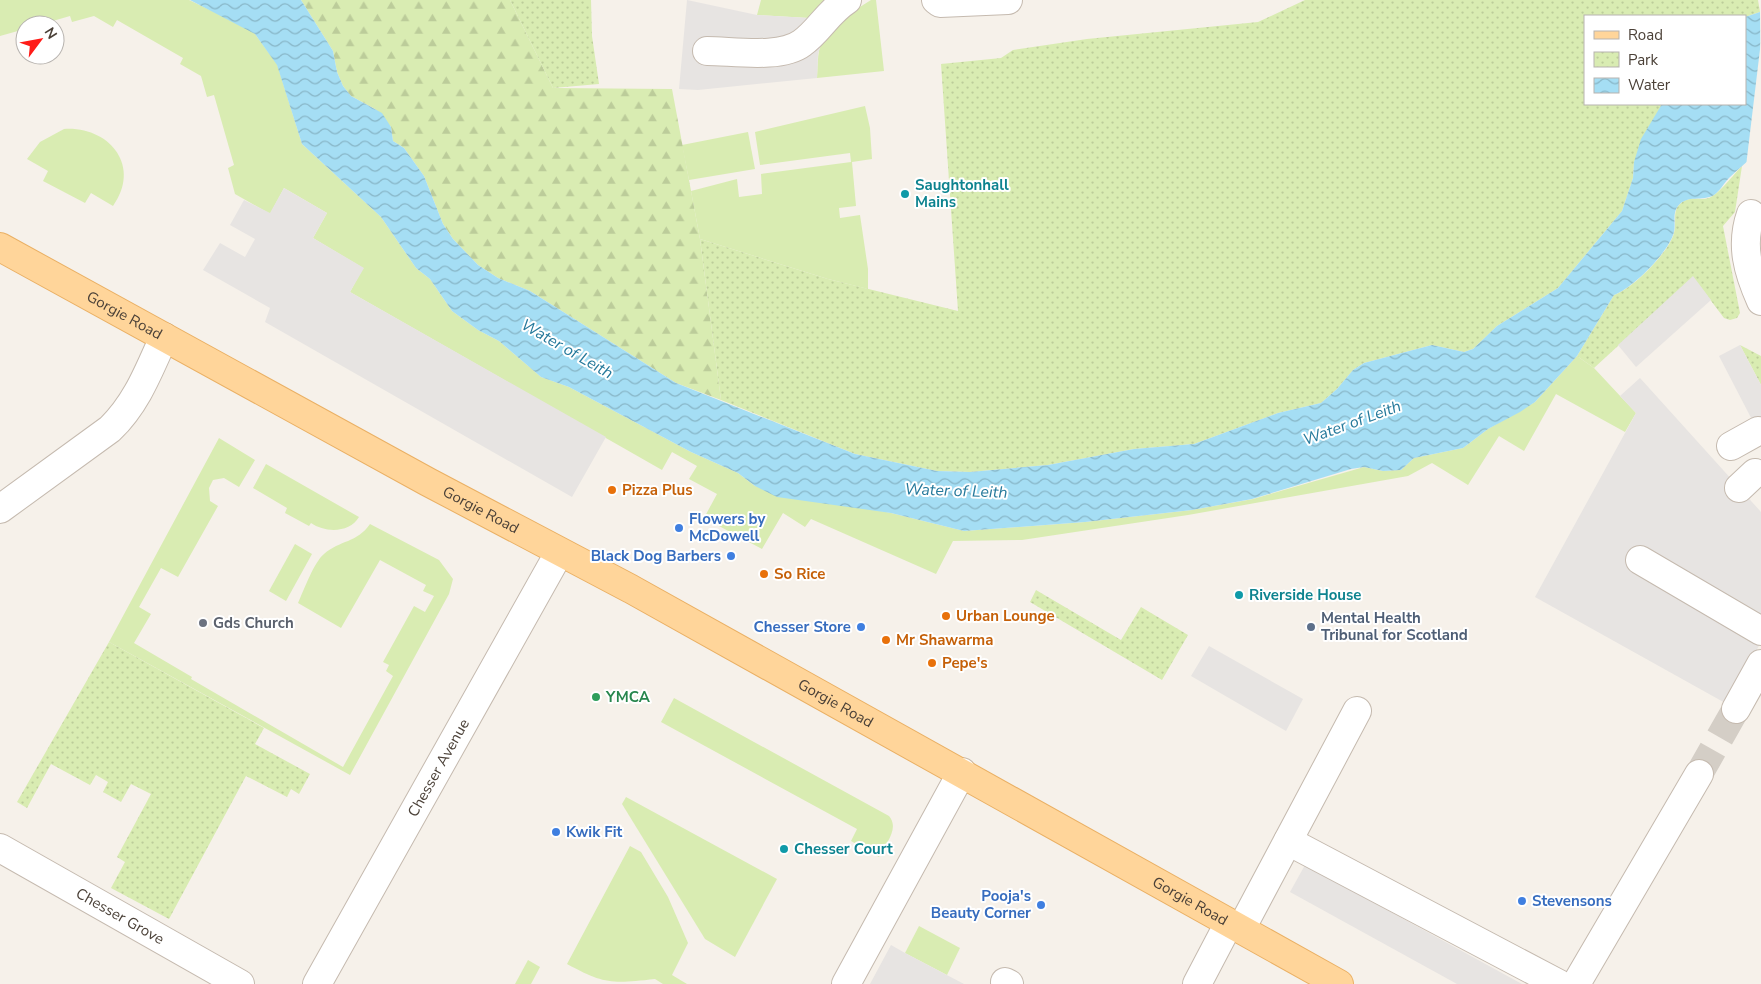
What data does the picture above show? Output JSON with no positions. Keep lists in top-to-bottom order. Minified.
{"streets":{"main road":["Gorgie Road"],"street":["Chesser Avenue","Chesser Grove"]},"crossings":[["Gorgie Road","Chesser Avenue"]],"water":["Water of Leith"],"places":["Saughtonhall Mains","Pizza Plus","Flowers by McDowell","Black Dog Barbers","So Rice","Riverside House","Urban Lounge","Gds Church","Chesser Store","Mental Health Tribunal for Scotland","Mr Shawarma","Pepe's","YMCA","Kwik Fit","Chesser Court","Stevensons","Pooja's Beauty Corner"],"legend":["Road","Park","Water"],"north":"top right"}
